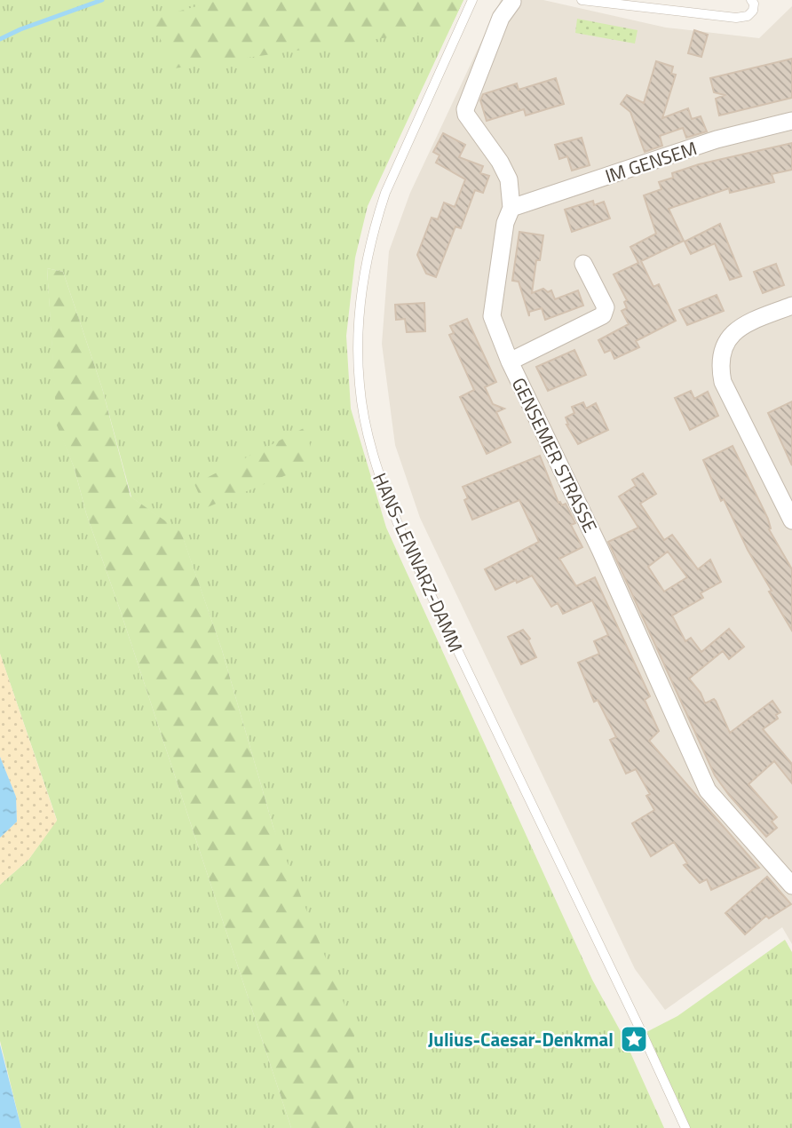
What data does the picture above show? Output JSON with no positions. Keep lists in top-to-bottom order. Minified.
{"streets":{"street":["IM GENSEM","GENSEMER STRASSE"],"lane":["HANS-LENNARZ-DAMM"]},"crossings":[["IM GENSEM","GENSEMER STRASSE"]],"places":{"place":["Julius-Caesar-Denkmal"]}}
